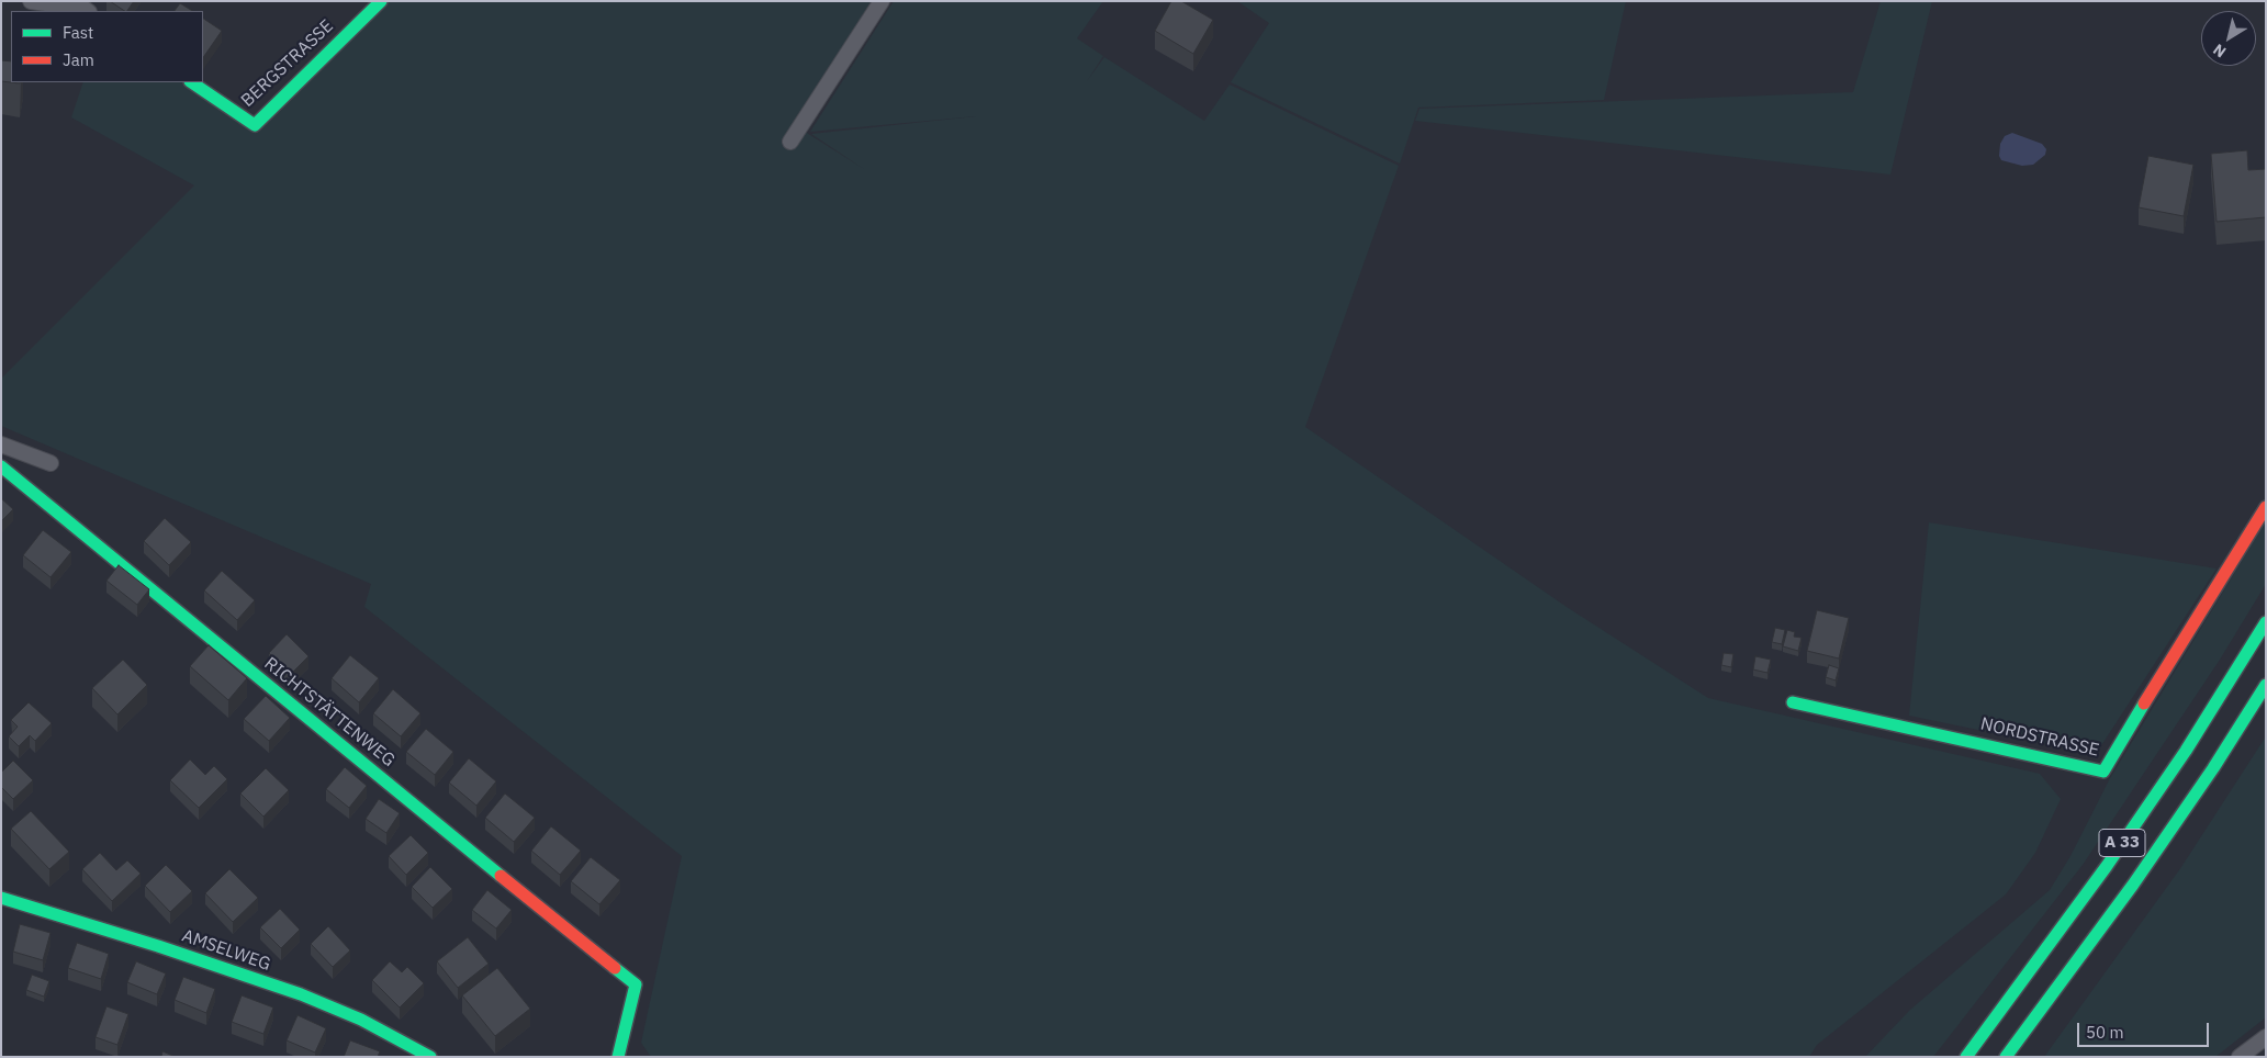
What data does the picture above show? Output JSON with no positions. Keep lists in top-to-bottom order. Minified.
{"streets":{"main road":["BERGSTRASSE","RICHTSTÄTTENWEG","NORDSTRASSE","A 33","AMSELWEG"]},"legend":["Fast","Jam"],"scale_bar":"50 m","north":"bottom left"}
